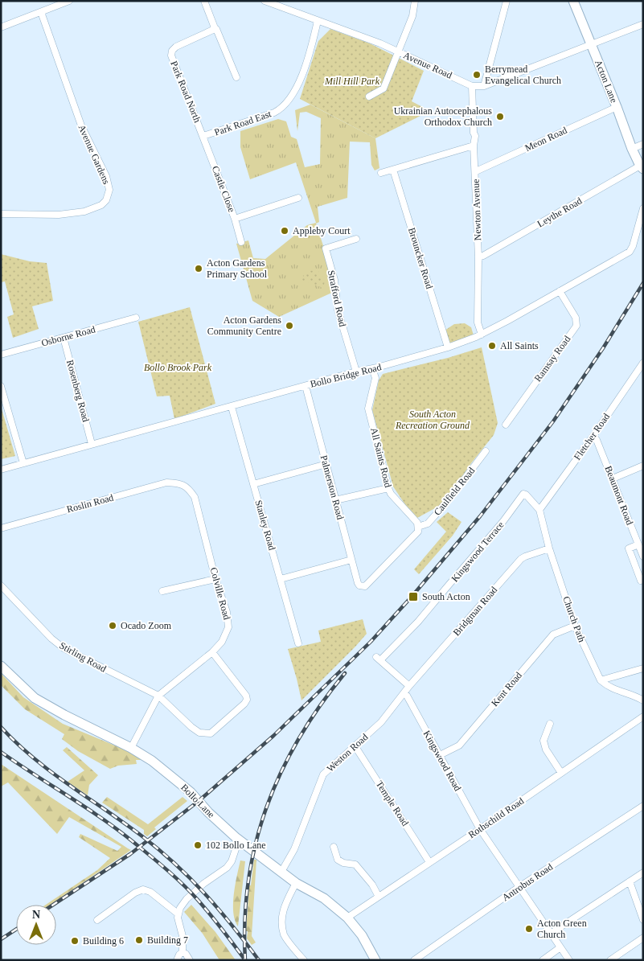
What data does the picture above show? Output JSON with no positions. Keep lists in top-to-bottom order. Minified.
{"streets":{"street":["Avenue Road","Acton Lane","Park Road North","Park Road East","Meon Road","Avenue Gardens","Castle Close","Newton Avenue","Leythe Road","Brouncker Road","Strafford Road","Osborne Road","Ramsay Road","Bollo Bridge Road","Rosenberg Road","Fletcher Road","All Saints Road","Palmerston Road","Caulfield Road","Beaumont Road","Roslin Road","Stanley Road","Kingswood Terrace","Colville Road","Bridgman Road","Church Path","Stirling Road","Kent Road","Weston Road","Kingswood Road","Bollo Lane","Temple Road","Rothschild Road","Antrobus Road"]},"crossings":[["Avenue Road","Acton Lane"],["Avenue Road","Park Road East"],["Avenue Road","Newton Avenue"],["Acton Lane","Meon Road"],["Acton Lane","Leythe Road"],["Park Road North","Park Road East"],["Park Road North","Castle Close"],["Park Road East","Castle Close"],["Meon Road","Newton Avenue"],["Newton Avenue","Leythe Road"],["Newton Avenue","Bollo Bridge Road"],["Brouncker Road","Bollo Bridge Road"],["Strafford Road","Bollo Bridge Road"],["Osborne Road","Rosenberg Road"],["Ramsay Road","Bollo Bridge Road"],["Bollo Bridge Road","Rosenberg Road"],["Bollo Bridge Road","All Saints Road"],["Bollo Bridge Road","Palmerston Road"],["Bollo Bridge Road","Stanley Road"],["Fletcher Road","Beaumont Road"],["Fletcher Road","Kingswood Terrace"],["Fletcher Road","Church Path"],["All Saints Road","Palmerston Road"],["All Saints Road","Caulfield Road"],["Palmerston Road","Caulfield Road"],["Roslin Road","Colville Road"],["Kingswood Terrace","Bridgman Road"],["Kingswood Terrace","Church Path"],["Kingswood Terrace","Weston Road"],["Colville Road","Stirling Road"],["Colville Road","Bollo Lane"],["Bridgman Road","Church Path"],["Bridgman Road","Weston Road"],["Church Path","Kent Road"],["Kent Road","Kingswood Road"],["Weston Road","Kingswood Road"],["Weston Road","Bollo Lane"],["Weston Road","Temple Road"],["Kingswood Road","Rothschild Road"],["Kingswood Road","Antrobus Road"],["Bollo Lane","Rothschild Road"],["Temple Road","Rothschild Road"]],"parks":["Mill Hill Park","Bollo Brook Park","South Acton Recreation Ground"],"places":{"other":["Berrymead Evangelical Church","Ukrainian Autocephalous Orthodox Church","Appleby Court","Acton Gardens Primary School","Acton Gardens Community Centre","All Saints","Ocado Zoom","102 Bollo Lane","Acton Green Church","Building 7","Building 6"],"transit":["South Acton"]},"north":"top"}
